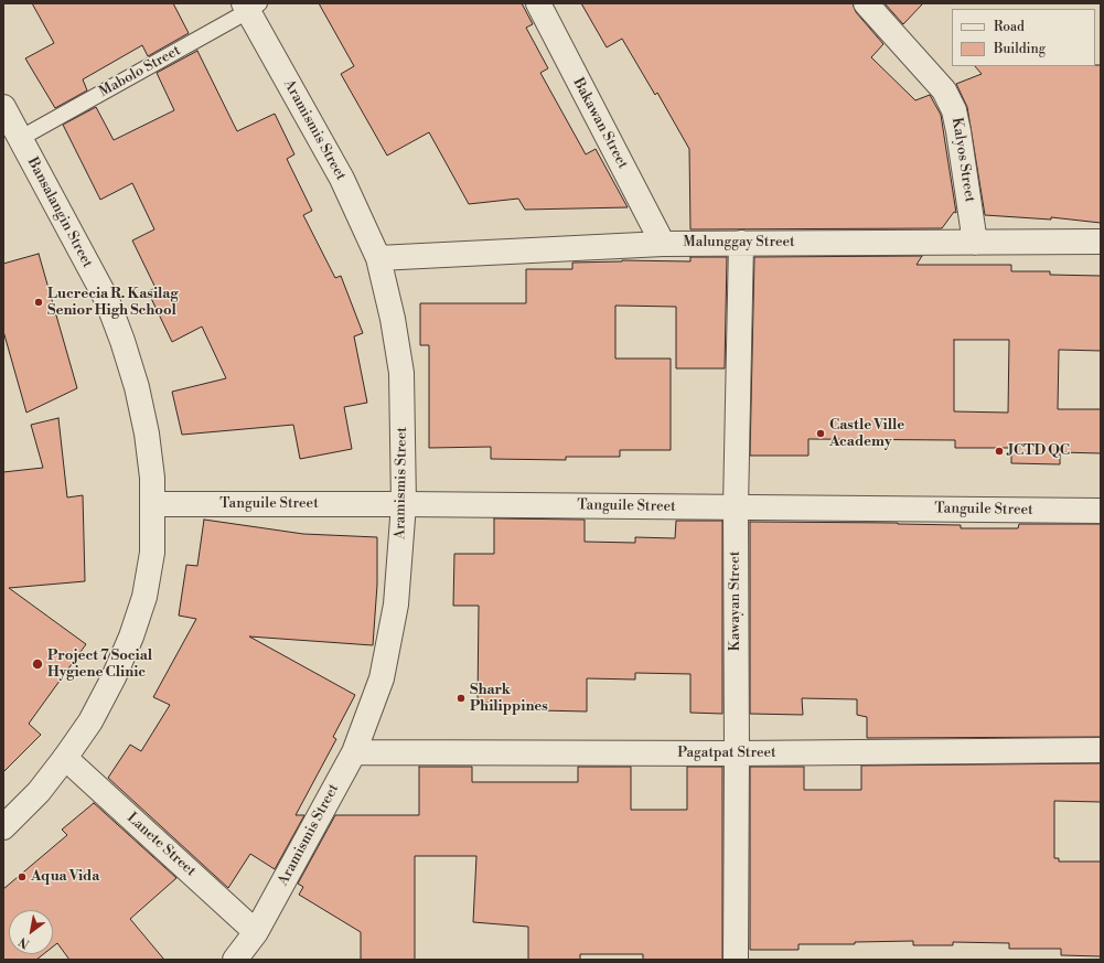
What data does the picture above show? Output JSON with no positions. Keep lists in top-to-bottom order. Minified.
{"streets":{"street":["Bakawan Street","Aramismis Street","Kalyos Street","Bansalangin Street","Malunggay Street","Tanguile Street","Kawayan Street","Pagatpat Street","Lanete Street"],"lane":["Mabolo Street"]},"crossings":[["Mabolo Street","Aramismis Street"],["Mabolo Street","Bansalangin Street"],["Bakawan Street","Malunggay Street"],["Aramismis Street","Malunggay Street"],["Aramismis Street","Tanguile Street"],["Aramismis Street","Pagatpat Street"],["Aramismis Street","Lanete Street"],["Kalyos Street","Malunggay Street"],["Bansalangin Street","Tanguile Street"],["Bansalangin Street","Lanete Street"],["Malunggay Street","Kawayan Street"],["Tanguile Street","Kawayan Street"],["Kawayan Street","Pagatpat Street"]],"places":["Lucrecia R. Kasilag Senior High School","Castle Ville Academy","JCTD QC","Project 7 Social Hygiene Clinic","Shark Philippines","Aqua Vida"],"legend":["Road","Building"],"north":"bottom left"}
